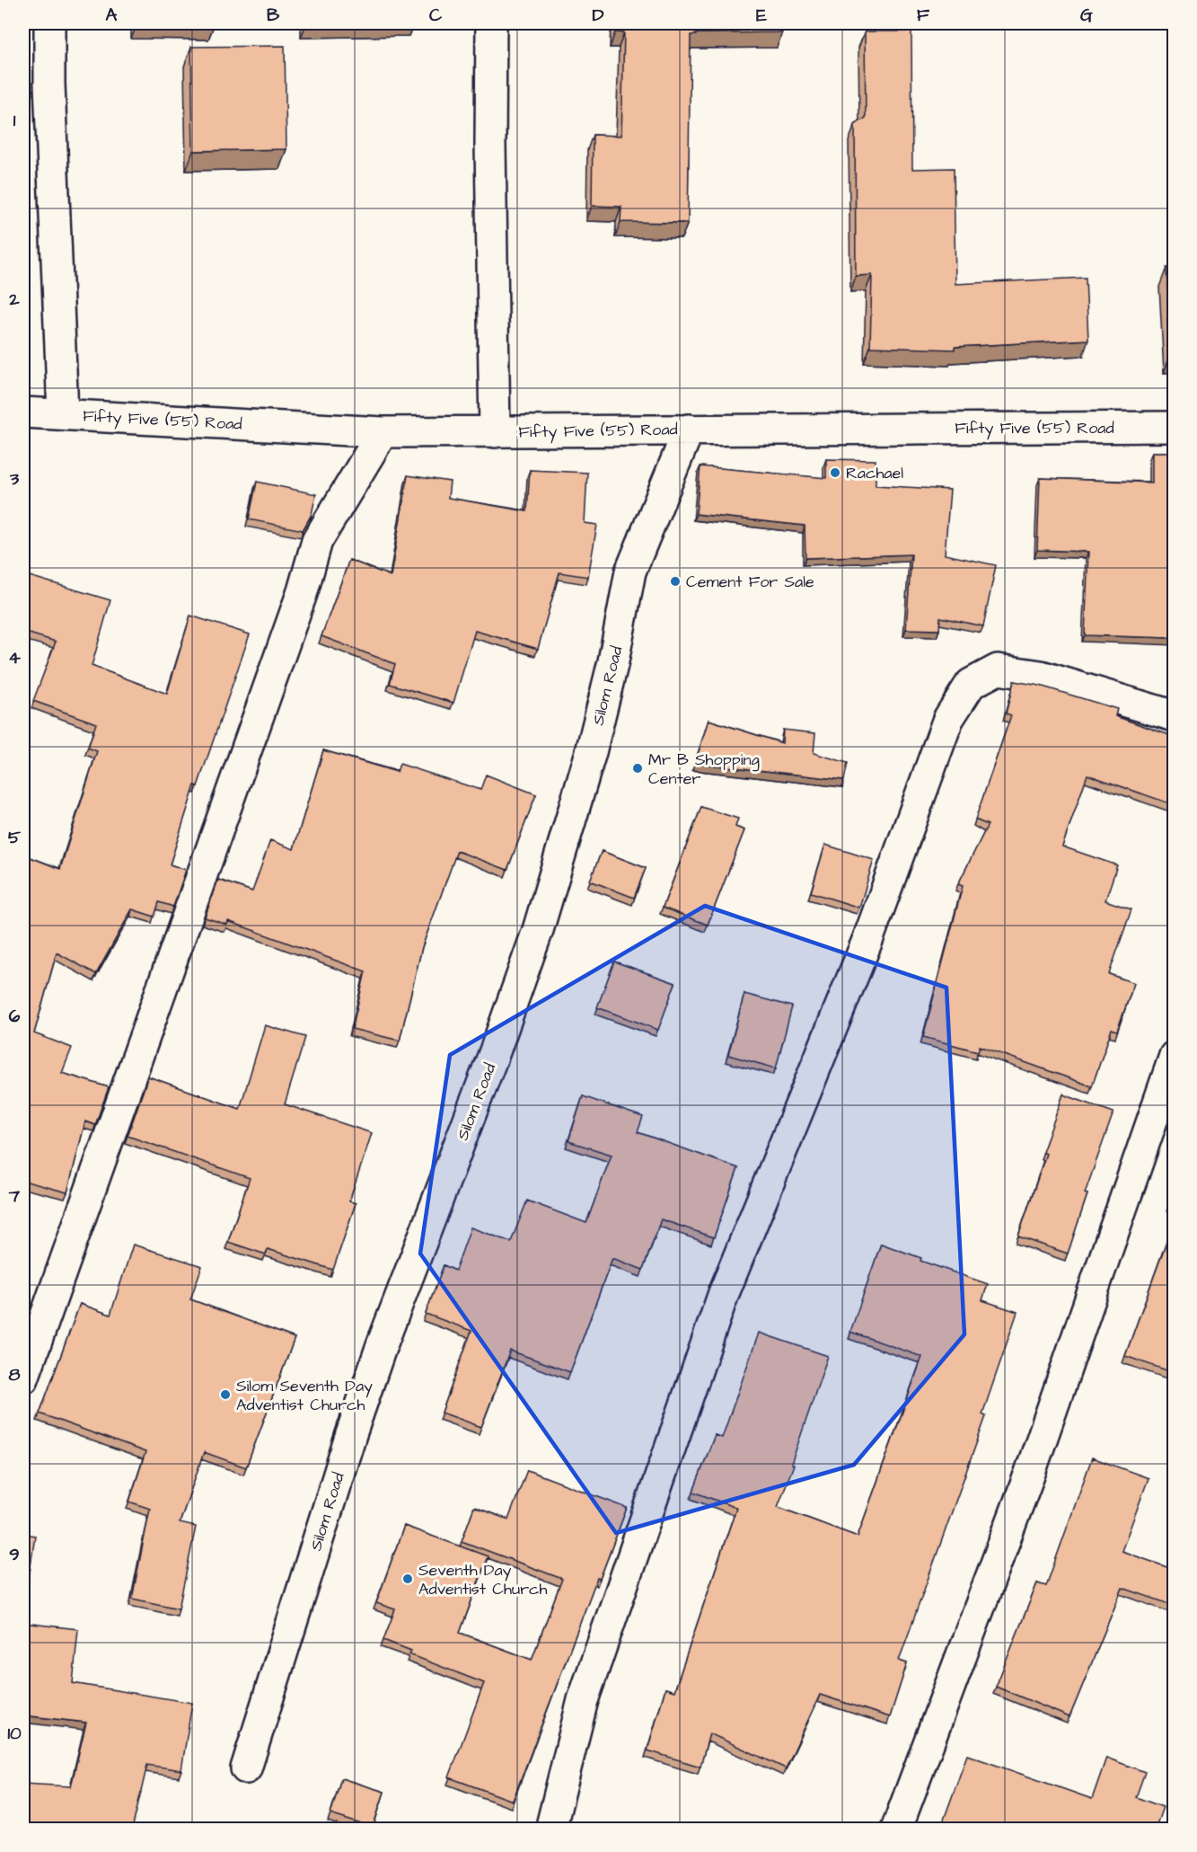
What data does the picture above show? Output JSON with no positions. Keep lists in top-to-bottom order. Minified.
{"streets":{"street":["Fifty Five (55) Road","Silom Road"]},"crossings":[["Fifty Five (55) Road","Silom Road"]],"places":["Rachael","Cement For Sale","Mr B Shopping Center","Silom Seventh Day Adventist Church","Seventh Day Adventist Church"],"grid":{"columns":["A","B","C","D","E","F","G"],"rows":["1","2","3","4","5","6","7","8","9","10"]}}
